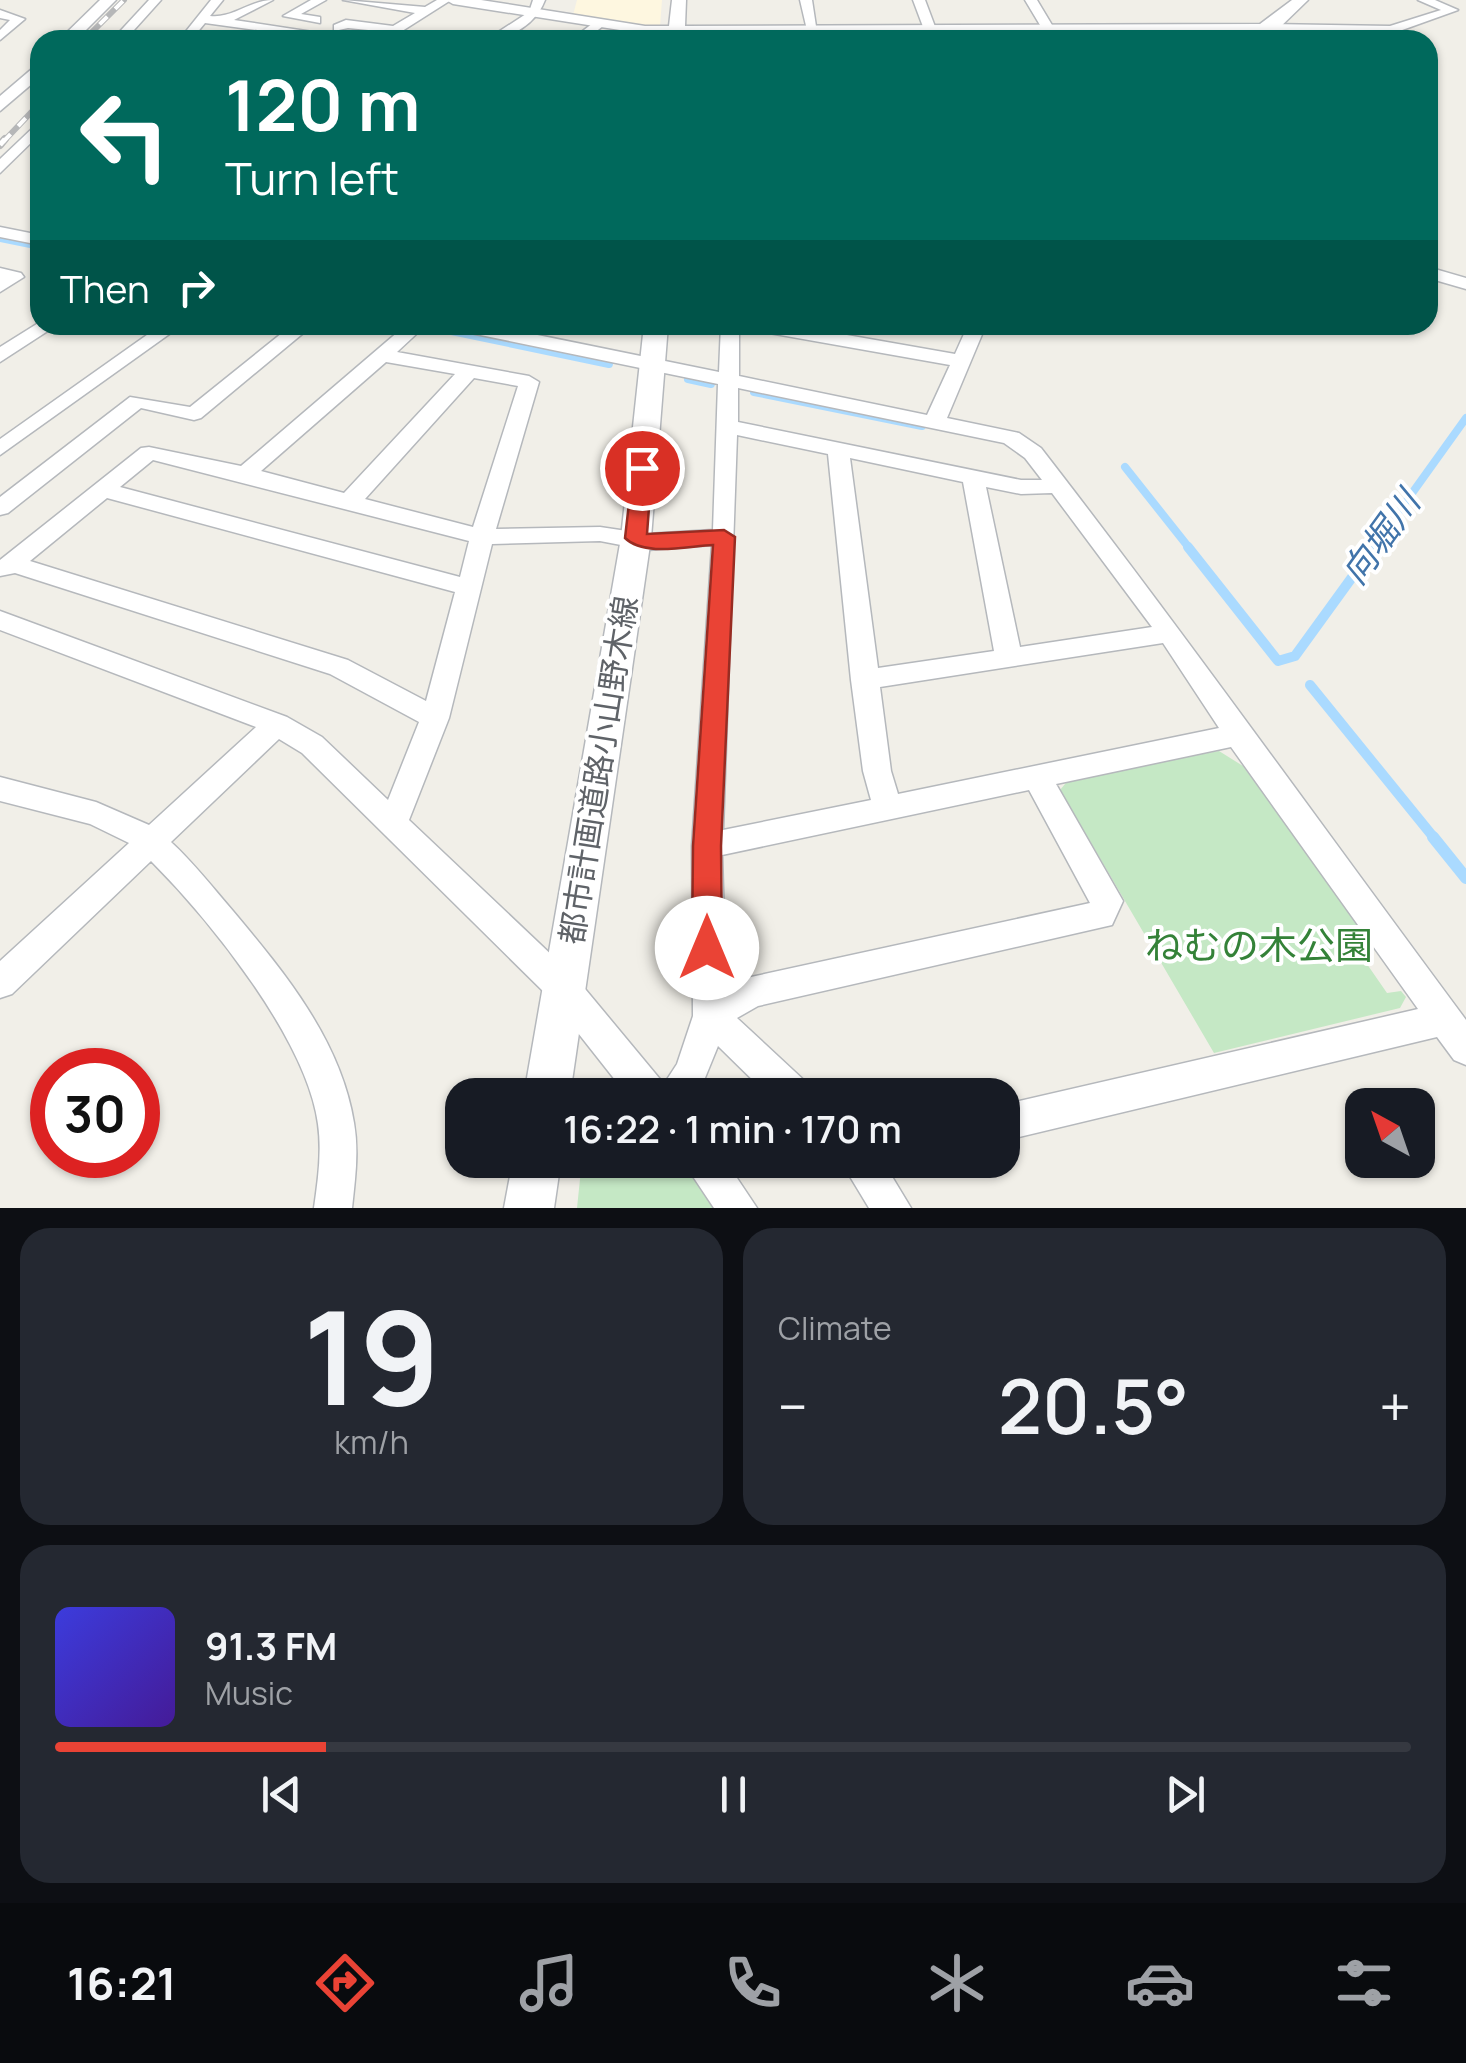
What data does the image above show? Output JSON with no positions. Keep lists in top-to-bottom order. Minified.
{"streets":{"street":["都市計画道路小山野木線"]},"water":["向堀川"],"parks":["ねむの木公園"],"north":"top left","page":{"turn":["120 m","Turn left"],"then":"Then","limit":"30","trip":"16:22 · 1 min · 170 m","tile":[["19","km/h"],"Climate"],"heat":["−","20.5°","+"],"song":["91.3 FM","Music"],"tabs":"16:21"}}
